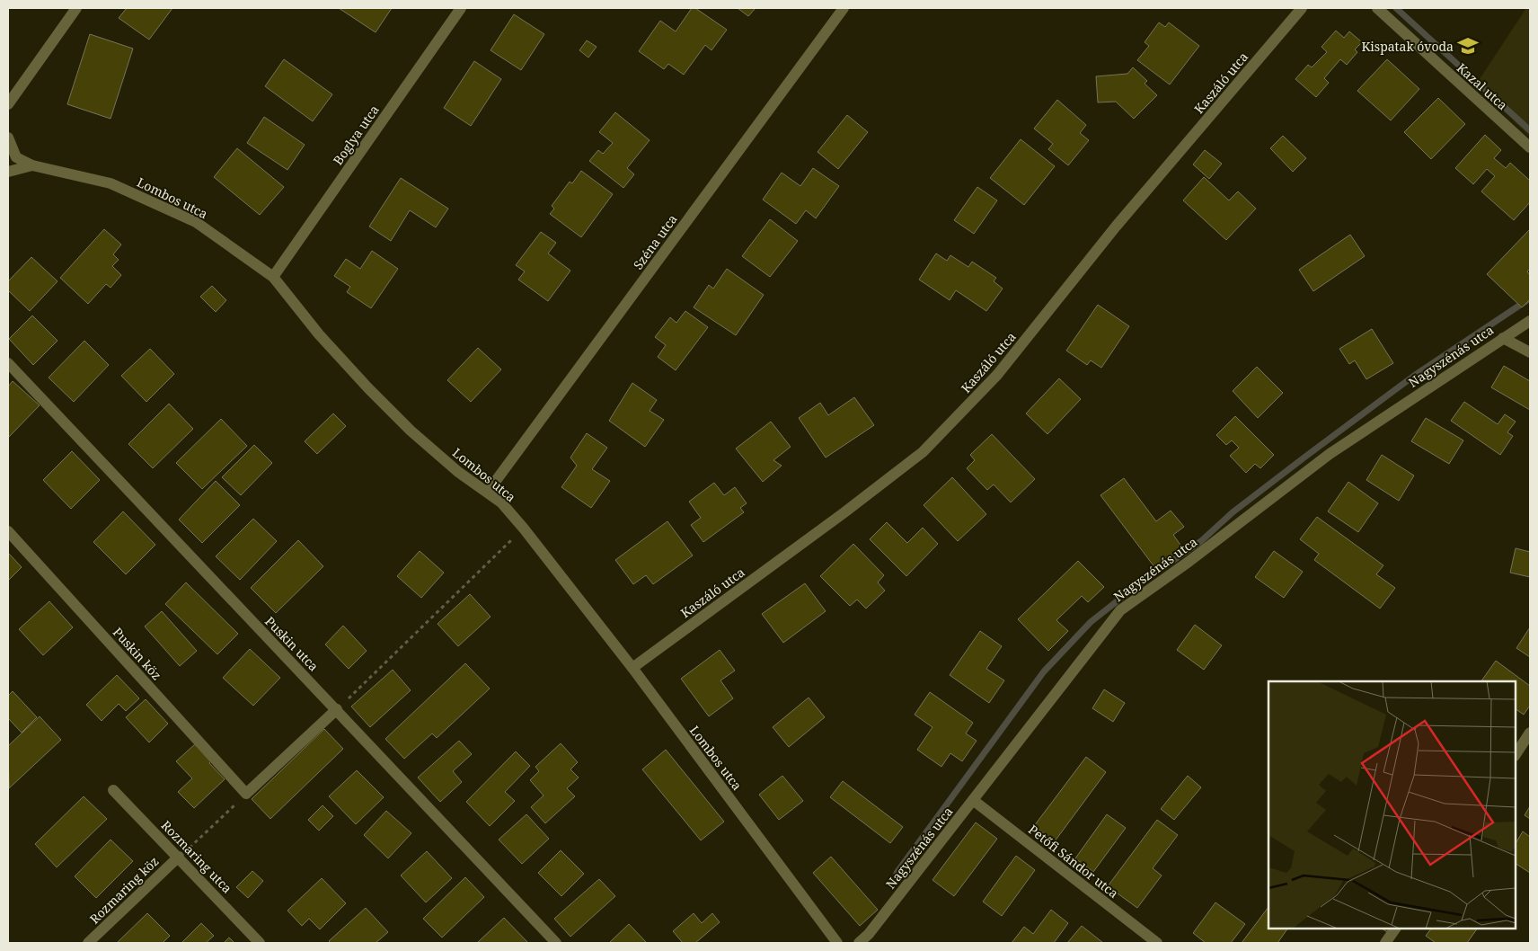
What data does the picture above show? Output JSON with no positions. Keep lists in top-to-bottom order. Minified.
{"streets":{"street":["Kaszáló utca","Kazal utca","Boglya utca","Lombos utca","Széna utca","Nagyszénás utca","Puskin utca","Puskin köz","Rozmaring utca","Petőfi Sándor utca","Rozmaring köz"]},"crossings":[["Kaszáló utca","Lombos utca"],["Boglya utca","Lombos utca"],["Lombos utca","Széna utca"],["Nagyszénás utca","Petőfi Sándor utca"],["Rozmaring utca","Rozmaring köz"]],"places":{"school or university":["Kispatak óvoda"]}}
